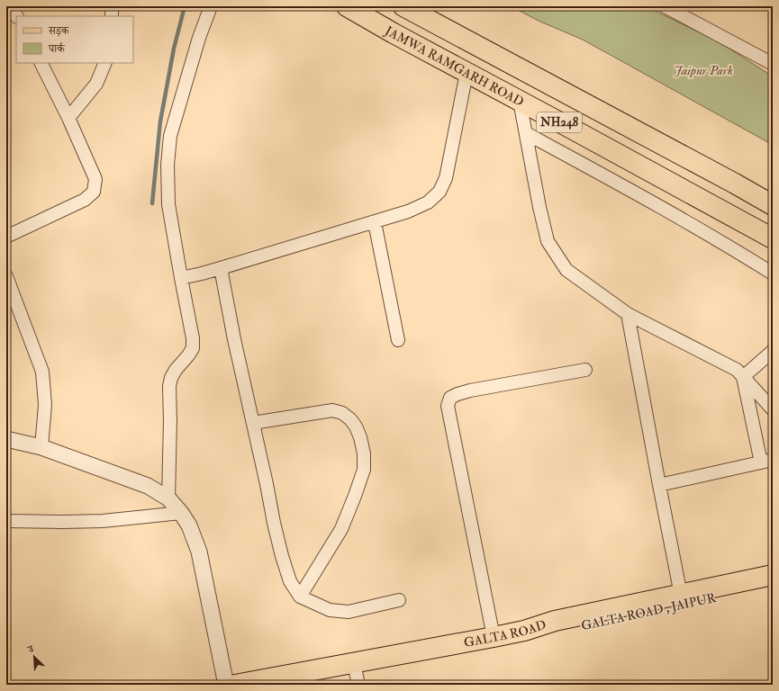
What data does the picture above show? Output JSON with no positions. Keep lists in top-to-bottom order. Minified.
{"streets":{"main road":["JAMWA RAMGARH ROAD","NH248","GALTA ROAD , JAIPUR","GALTA ROAD"]},"crossings":[["GALTA ROAD , JAIPUR","GALTA ROAD"]],"parks":["Jaipur Park"],"legend":["सड़क","पार्क"],"north":"top left"}
